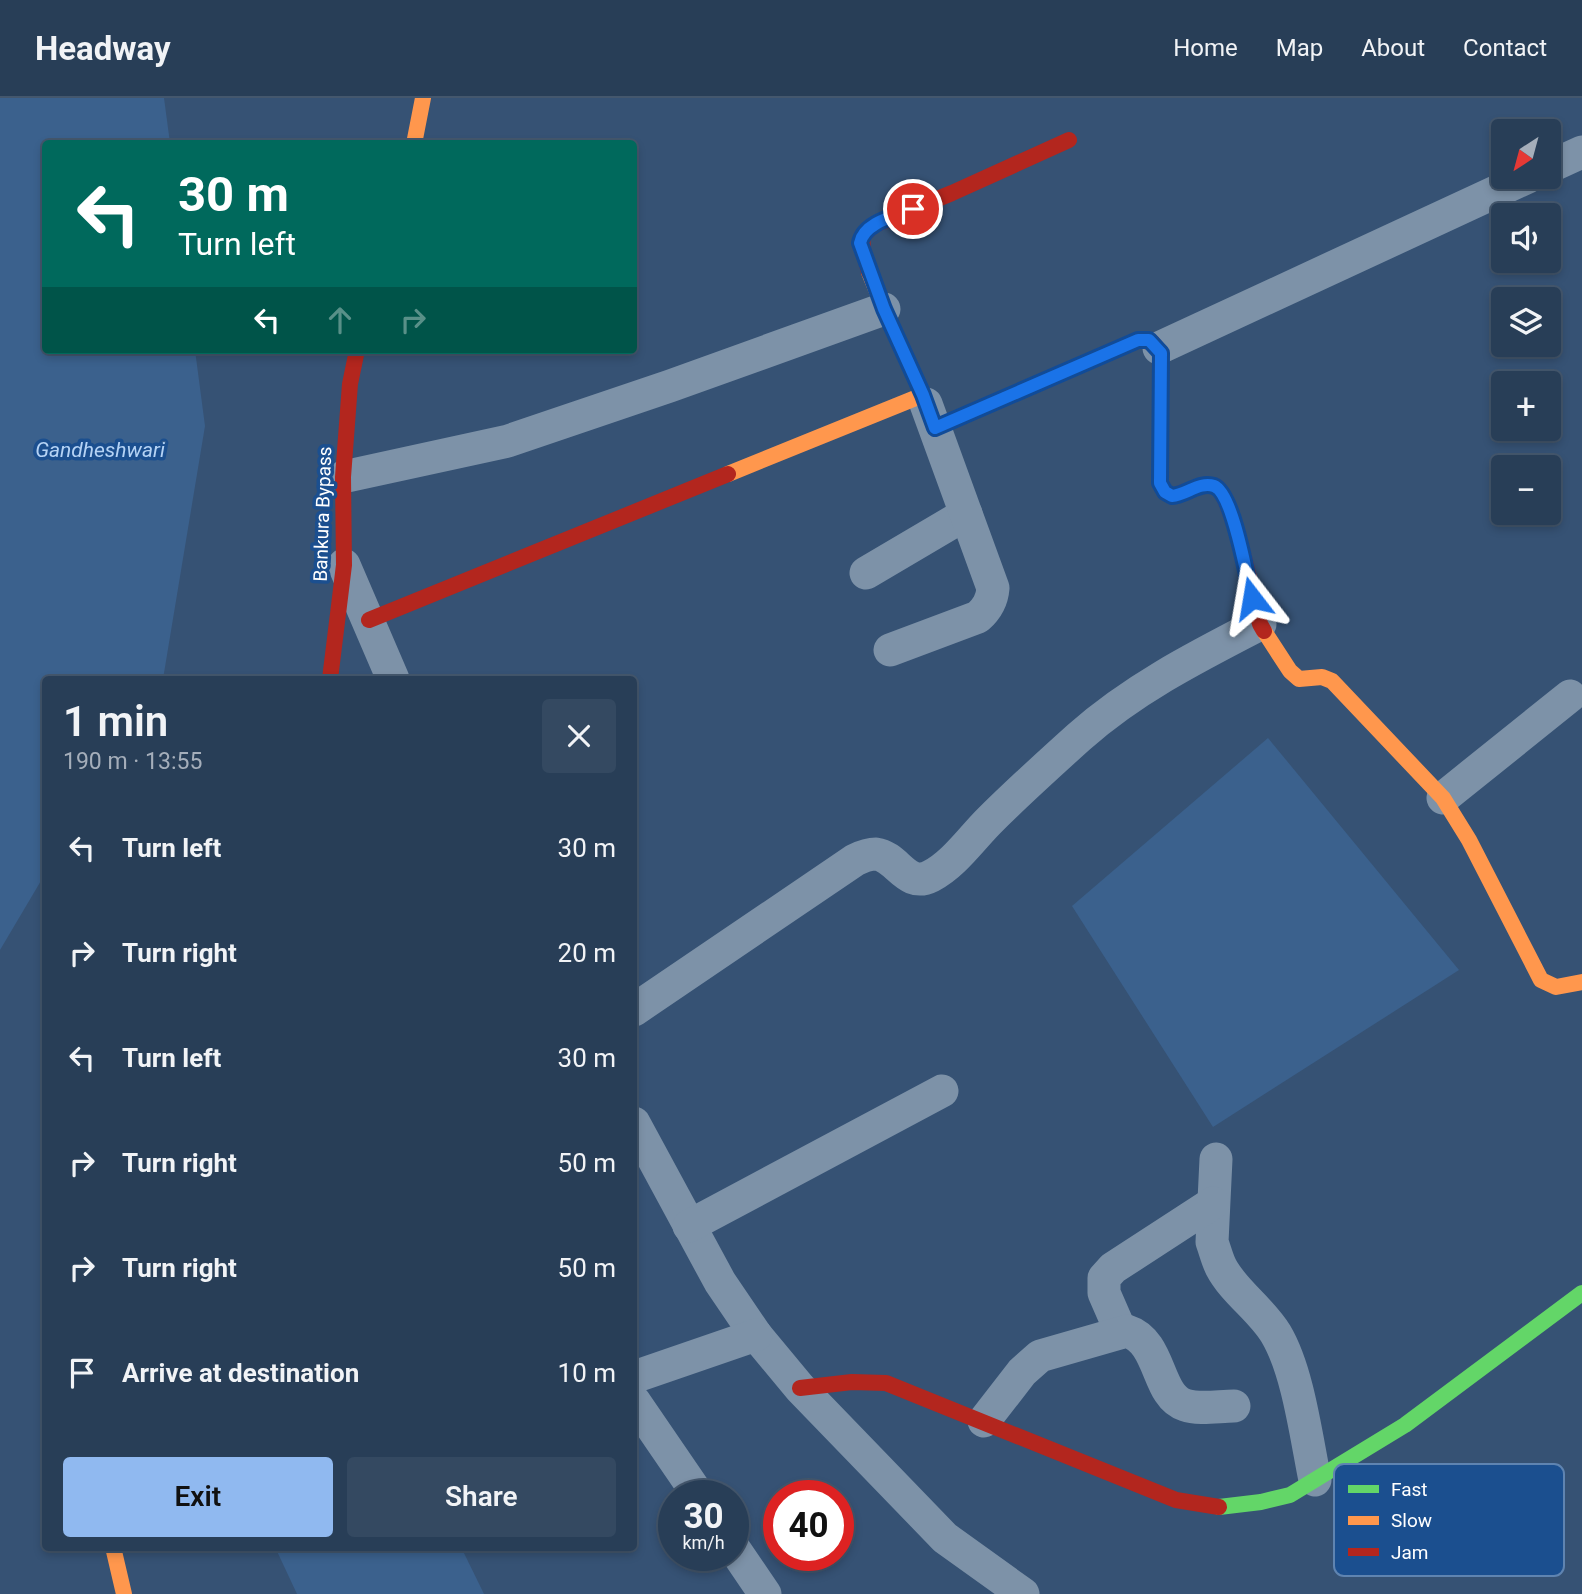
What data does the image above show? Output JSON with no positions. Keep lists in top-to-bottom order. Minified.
{"streets":{"main road":["Bankura Bypass"]},"water":["Gandheshwari"],"legend":["Fast","Slow","Jam"],"north":"bottom left","page":{"header":"Headway","nav":["Home","Map","About","Contact"],"map_buttons":["+","−"],"turn":["30 m","Turn left"],"heading":["1 min","190 m · 13:55"],"list":[{"name":"Turn left","value":"30 m"},{"name":"Turn right","value":"20 m"},{"name":"Turn left","value":"30 m"},{"name":"Turn right","value":"50 m"},{"name":"Turn right","value":"50 m"},{"name":"Arrive at destination","value":"10 m"}],"buttons":["Exit","Share"],"speed":"30 km/h","limit":"40"}}
